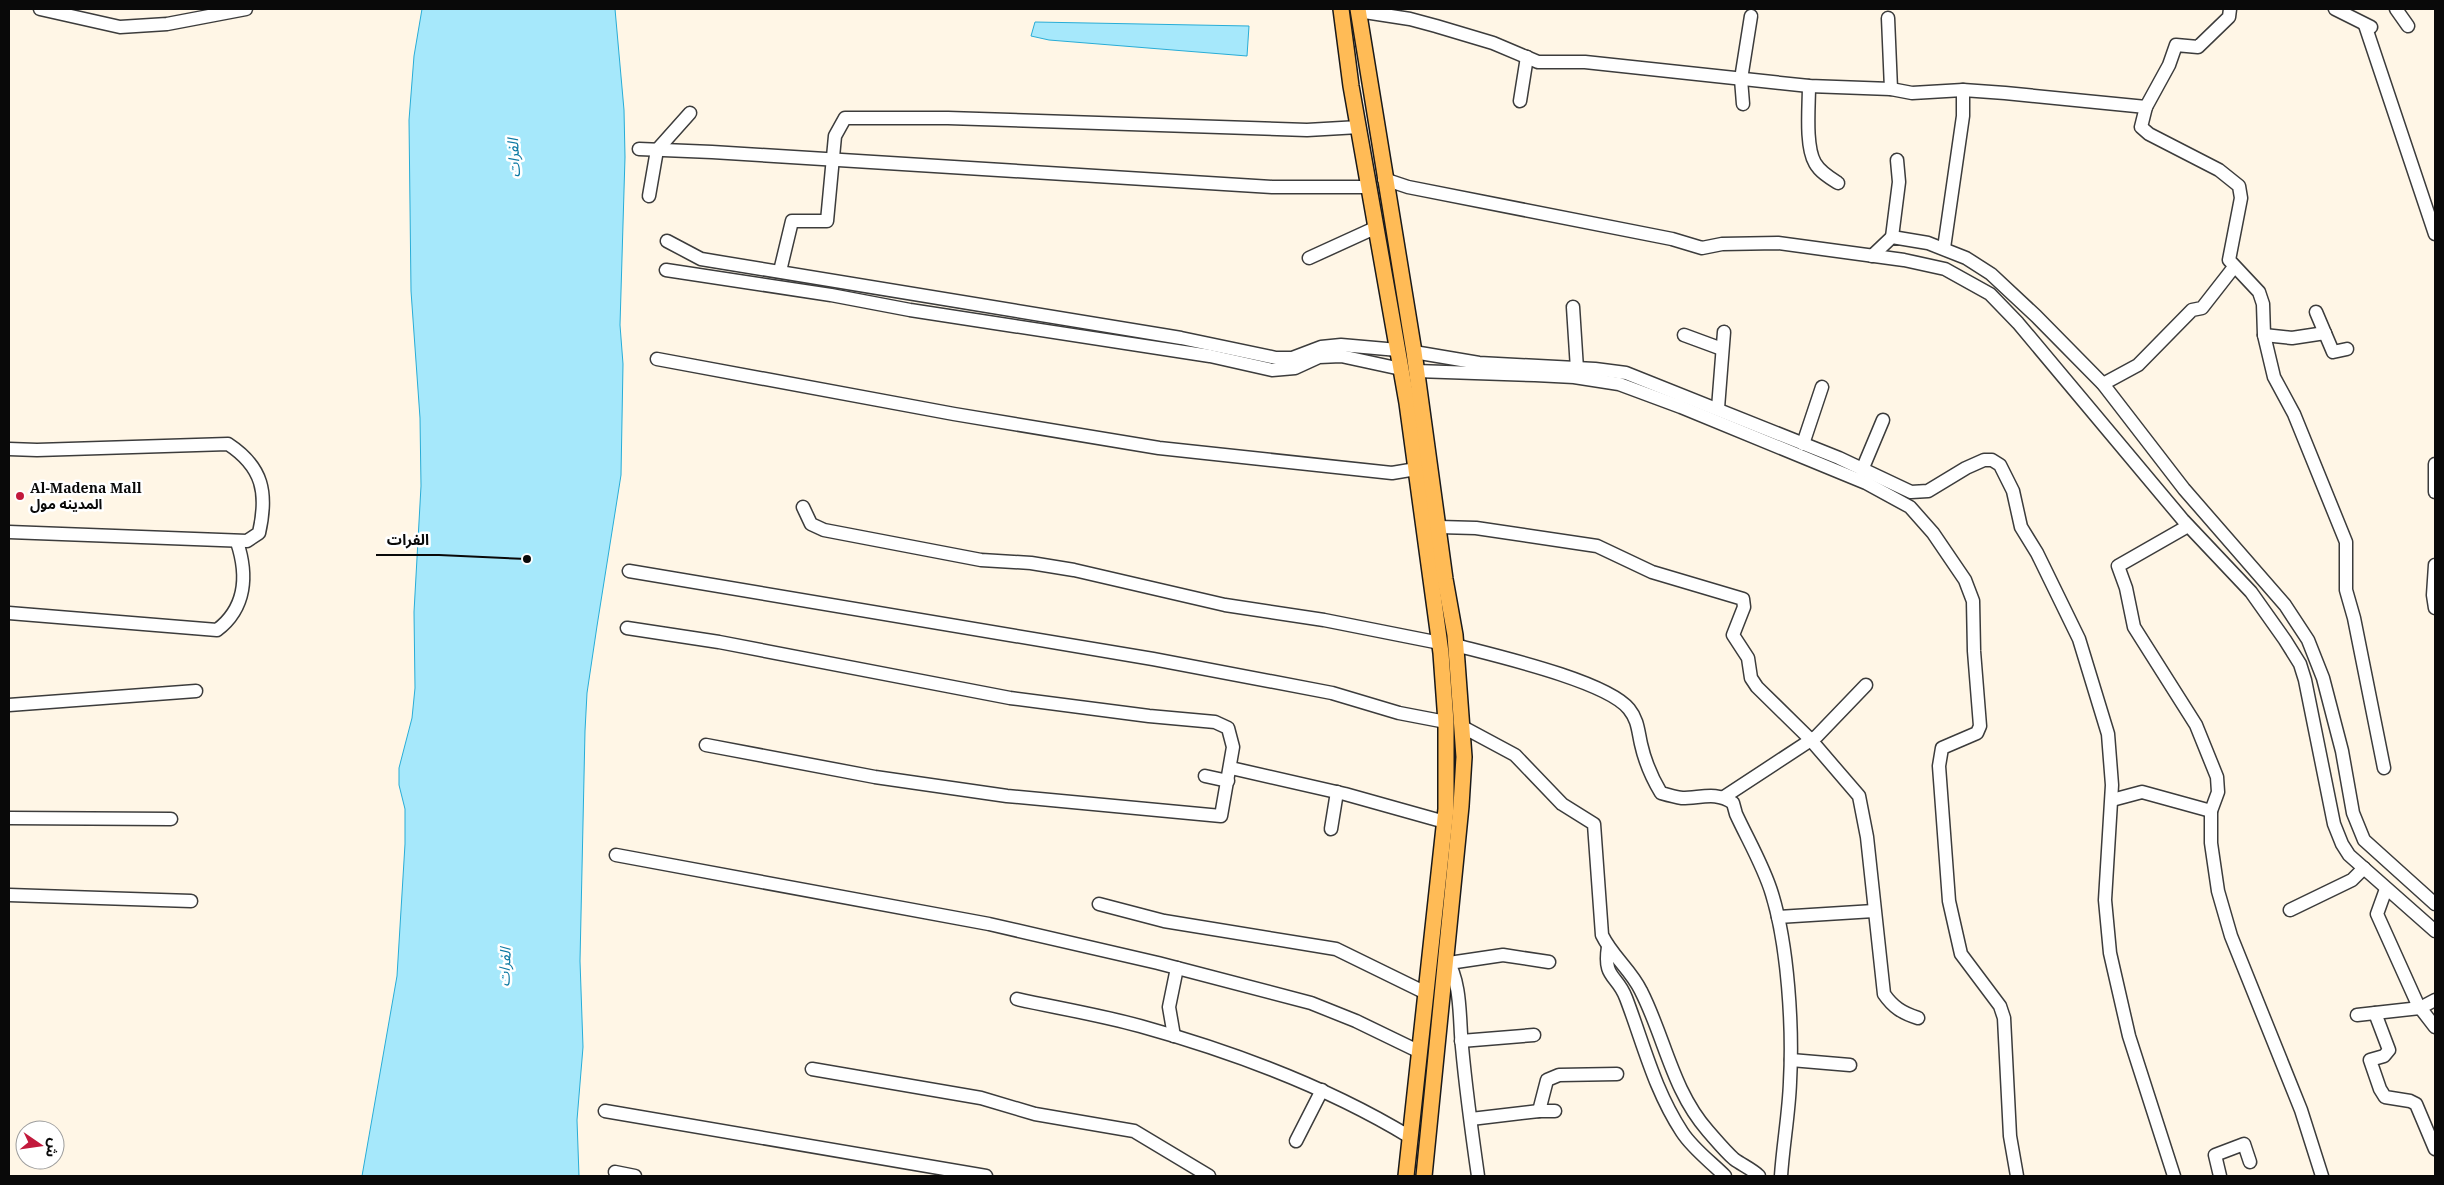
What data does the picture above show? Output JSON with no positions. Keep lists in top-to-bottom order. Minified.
{"water":["الفرات"],"places":["Al-Madena Mall المدينه مول","الفرات"],"north":"right"}
